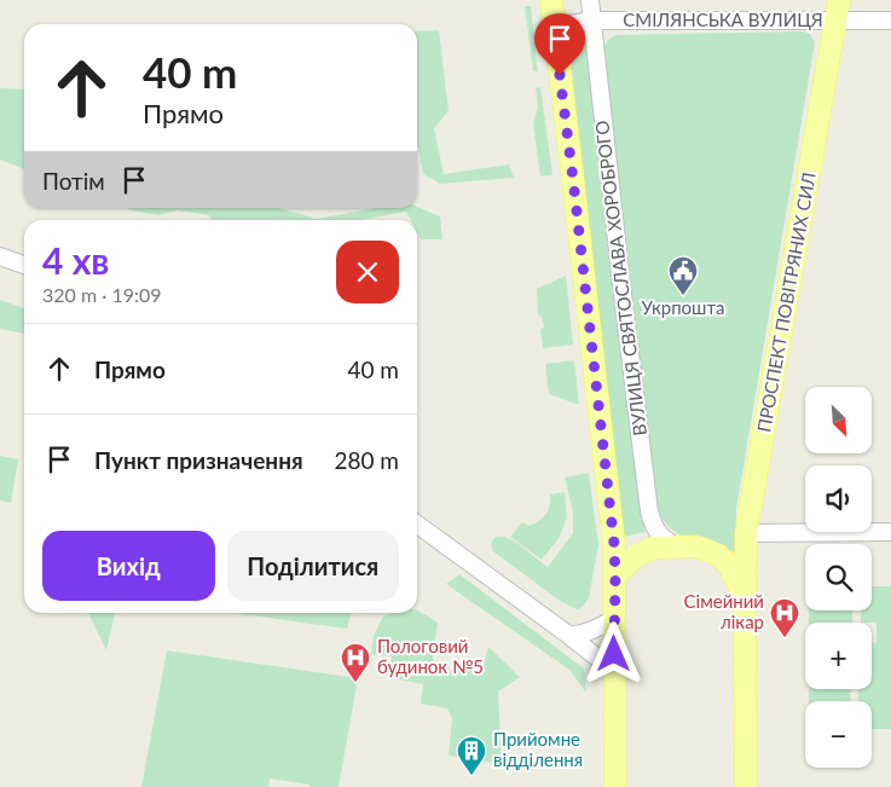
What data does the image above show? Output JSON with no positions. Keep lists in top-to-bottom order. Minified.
{"streets":{"main road":["ВУЛИЦЯ СВЯТОСЛАВА ХОРОБРОГО","ПРОСПЕКТ ПОВІТРЯНИХ СИЛ"],"street":["СМІЛЯНСЬКА ВУЛИЦЯ"]},"crossings":[["СМІЛЯНСЬКА ВУЛИЦЯ","ВУЛИЦЯ СВЯТОСЛАВА ХОРОБРОГО"],["СМІЛЯНСЬКА ВУЛИЦЯ","ПРОСПЕКТ ПОВІТРЯНИХ СИЛ"]],"places":{"public building":["Укрпошта"],"hospital":["Сімейний лікар","Пологовий будинок №5"],"building":["Прийомне відділення"]},"north":"bottom right","page":{"turn":["40 m","Прямо"],"then":"Потім","heading":["4 хв","320 m · 19:09"],"list":[{"name":"Прямо","value":"40 m"},{"name":"Пункт призначення","value":"280 m"}],"map_buttons":["+","−"],"buttons":["Вихід","Поділитися"]}}
